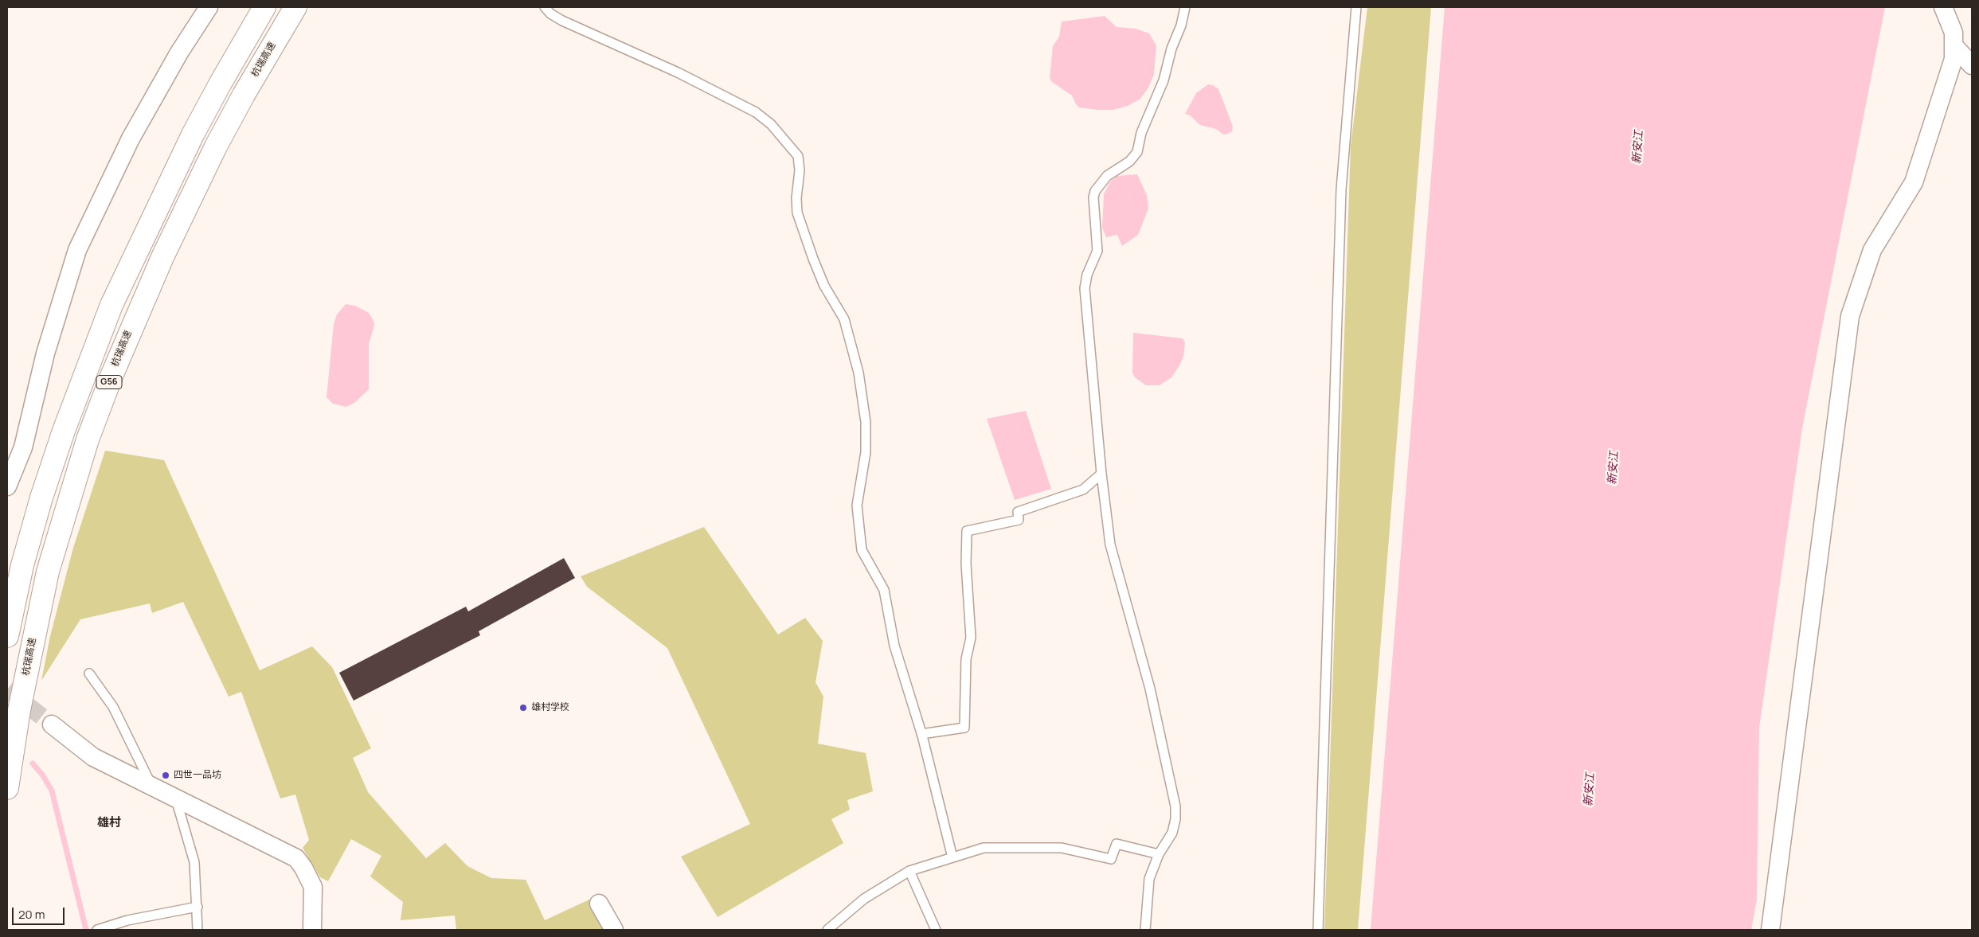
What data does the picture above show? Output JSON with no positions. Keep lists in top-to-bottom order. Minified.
{"streets":{"highway":["杭瑞高速","G56"]},"districts":["雄村"],"water":["新安江"],"places":["雄村学校","四世一品坊"],"scale_bar":"20 m"}
